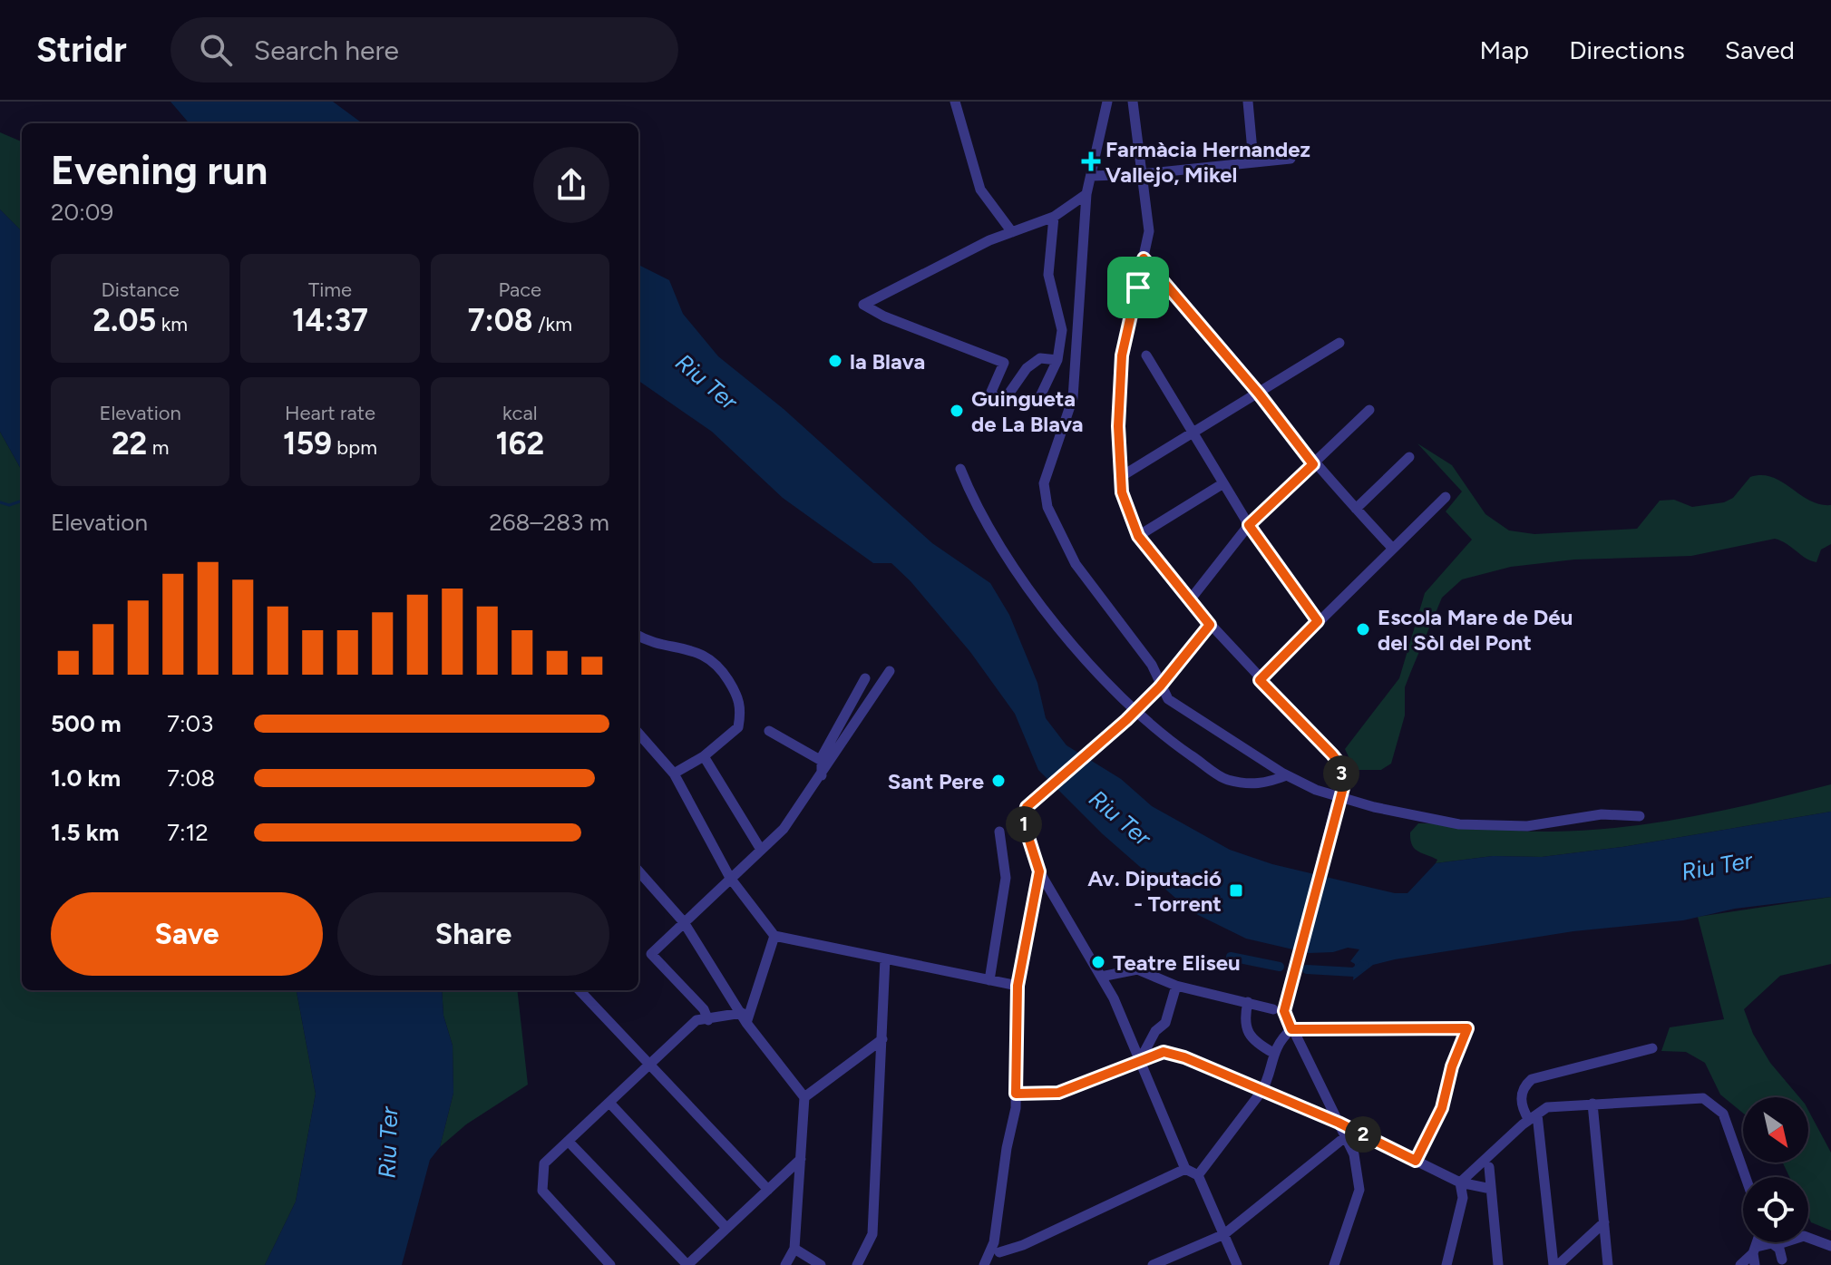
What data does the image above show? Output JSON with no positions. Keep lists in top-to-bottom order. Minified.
{"water":["Riu Ter"],"places":{"health":["Farmàcia Hernandez Vallejo, Mikel"],"other":["la Blava","Guingueta de La Blava","Escola Mare de Déu del Sòl del Pont","Sant Pere","Teatre Eliseu"],"transit":["Av. Diputació - Torrent"]},"north":"bottom right","page":{"header":"Stridr","search":"Search here","nav":["Map","Directions","Saved"],"heading":["Evening run","20:09"],"stats":[["Distance","2.05 km"],["Time","14:37"],["Pace","7:08 /km"],["Elevation","22 m"],["Heart rate","159 bpm"],["kcal","162"]],"chart":["Elevation","268–283 m"],"list":[{"name":"500 m","note":"7:03"},{"name":"1.0 km","note":"7:08"},{"name":"1.5 km","note":"7:12"}],"pins":["3","1","2"],"buttons":["Save","Share"]}}
